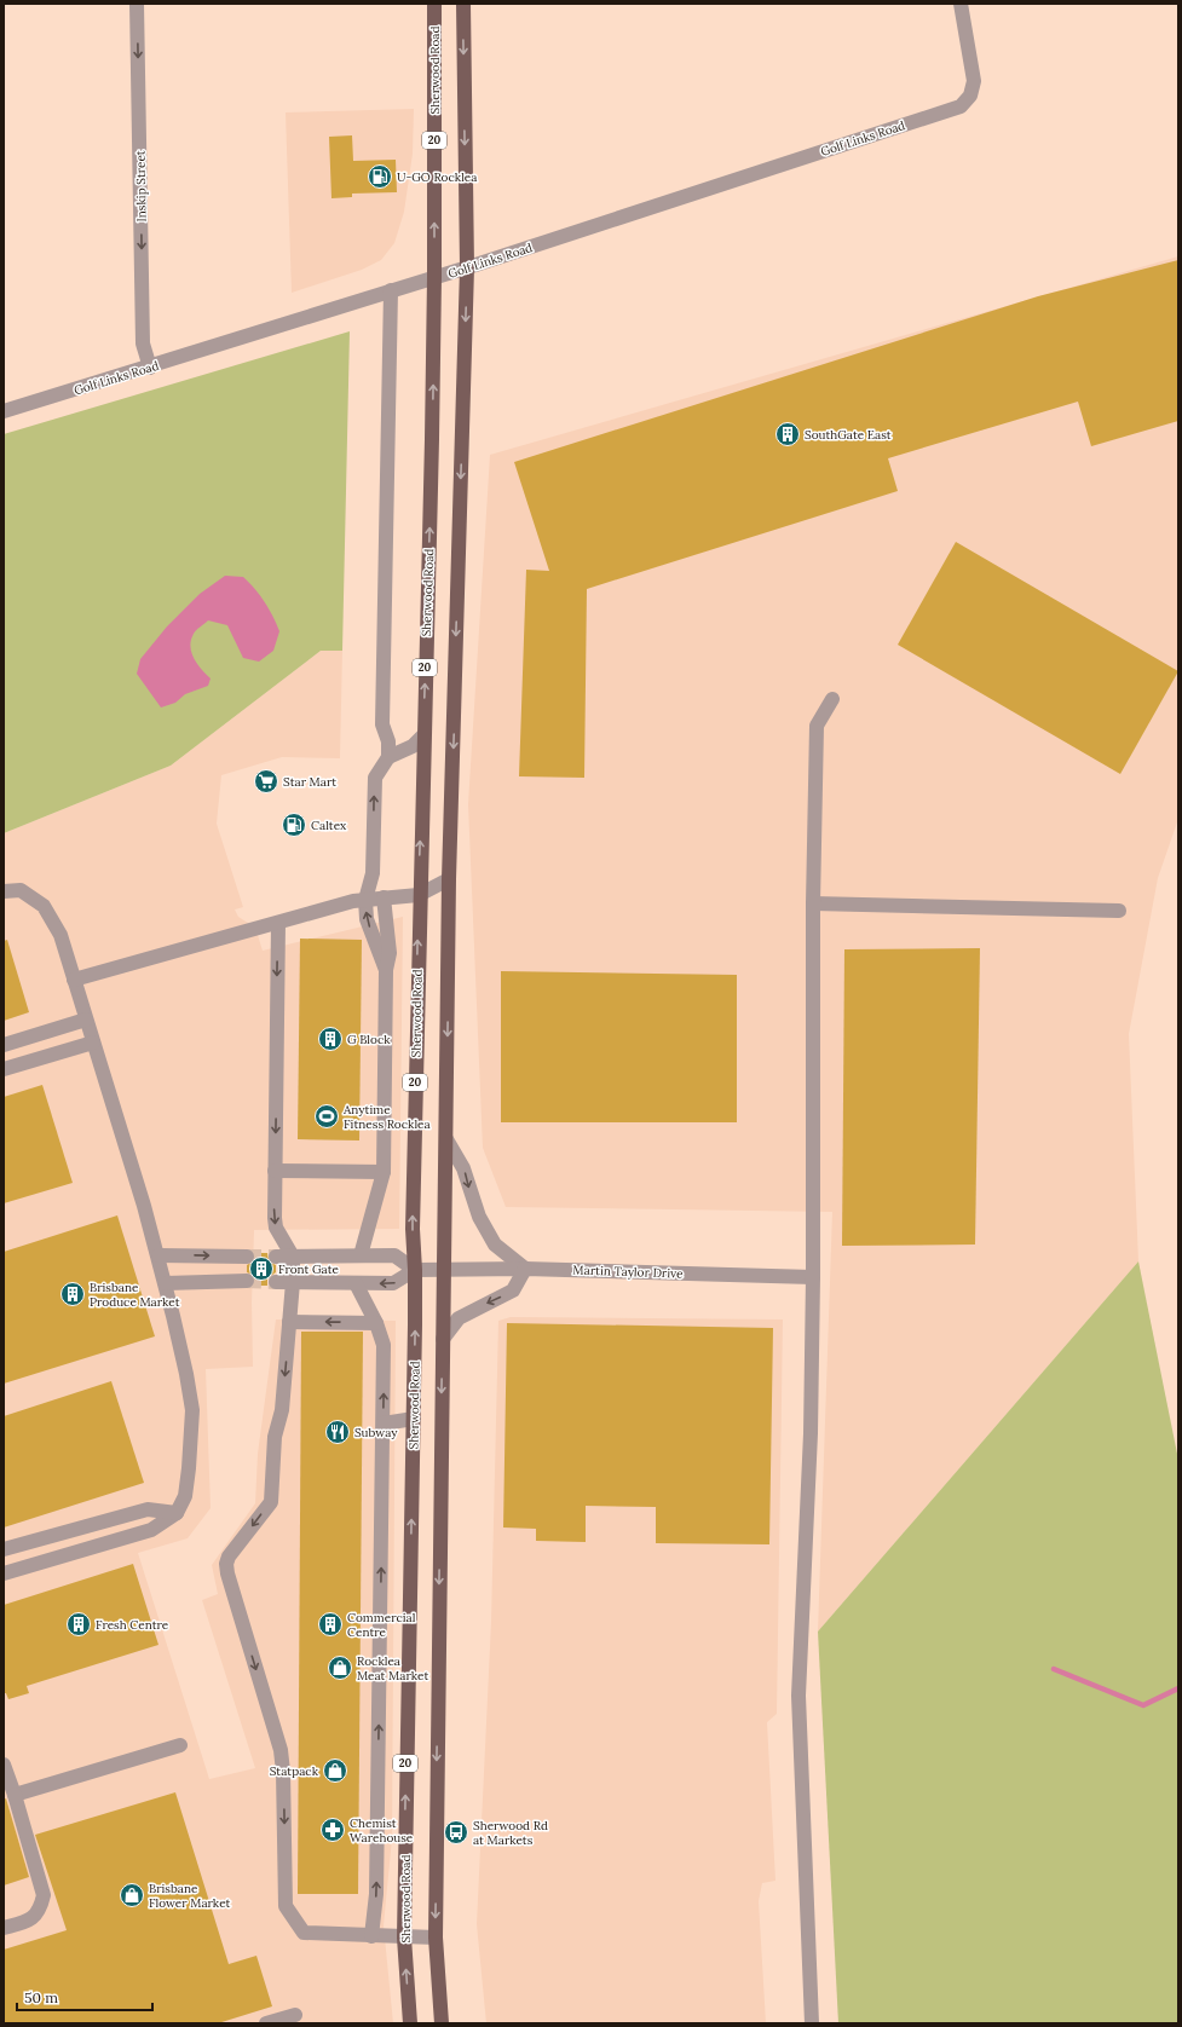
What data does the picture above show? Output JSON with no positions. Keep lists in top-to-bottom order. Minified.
{"streets":{"main road":["Sherwood Road","20"],"street":["Golf Links Road","Inskip Street","Martin Taylor Drive"]},"crossings":[["Sherwood Road","Golf Links Road"],["Sherwood Road","Martin Taylor Drive"],["Golf Links Road","Inskip Street"]],"one_way":["Inskip Street"],"places":{"fuel station":["U-GO Rocklea","Caltex"],"building":["SouthGate East","G Block","Front Gate","Brisbane Produce Market","Fresh Centre","Commercial Centre"],"supermarket":["Star Mart"],"sports":["Anytime Fitness Rocklea"],"restaurant":["Subway"],"shop":["Rocklea Meat Market","Statpack","Brisbane Flower Market"],"pharmacy":["Chemist Warehouse"],"bus stop":["Sherwood Rd at Markets"]},"scale_bar":"50 m"}
